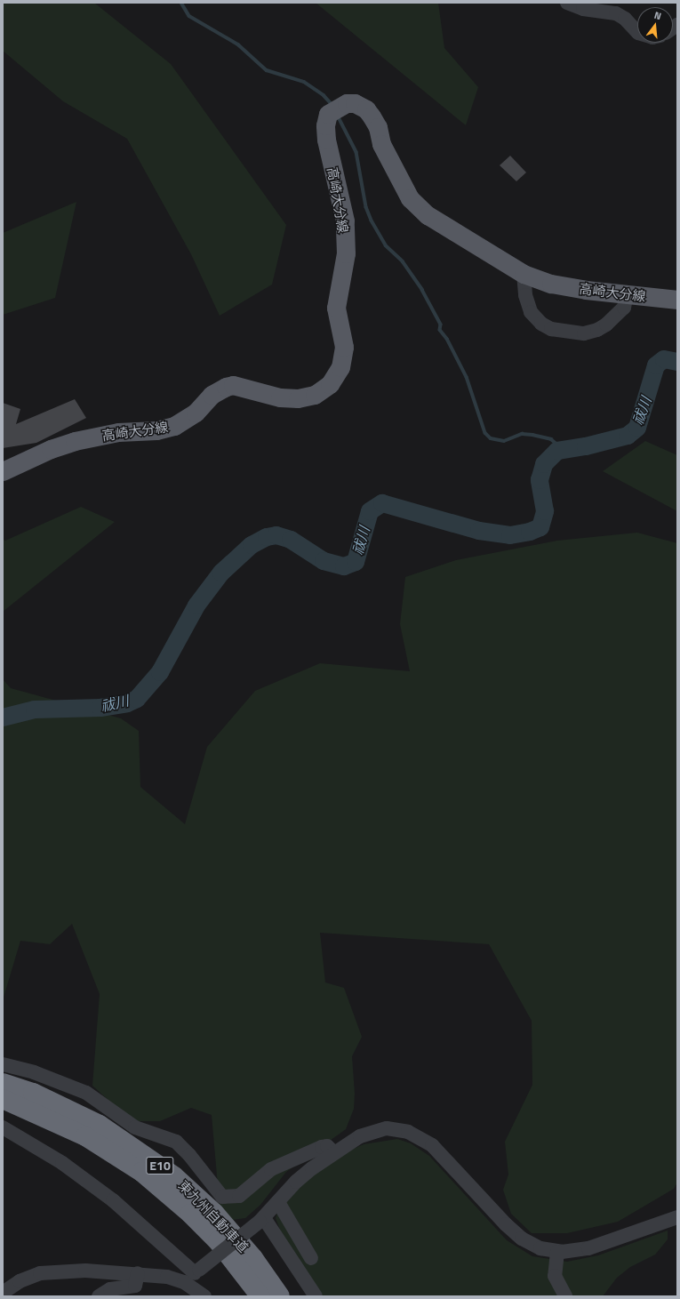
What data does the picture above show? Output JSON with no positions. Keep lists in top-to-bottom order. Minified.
{"streets":{"highway":["E10","東九州自動車道"],"main road":["高崎大分線"]},"water":["祓川"],"north":"top"}
